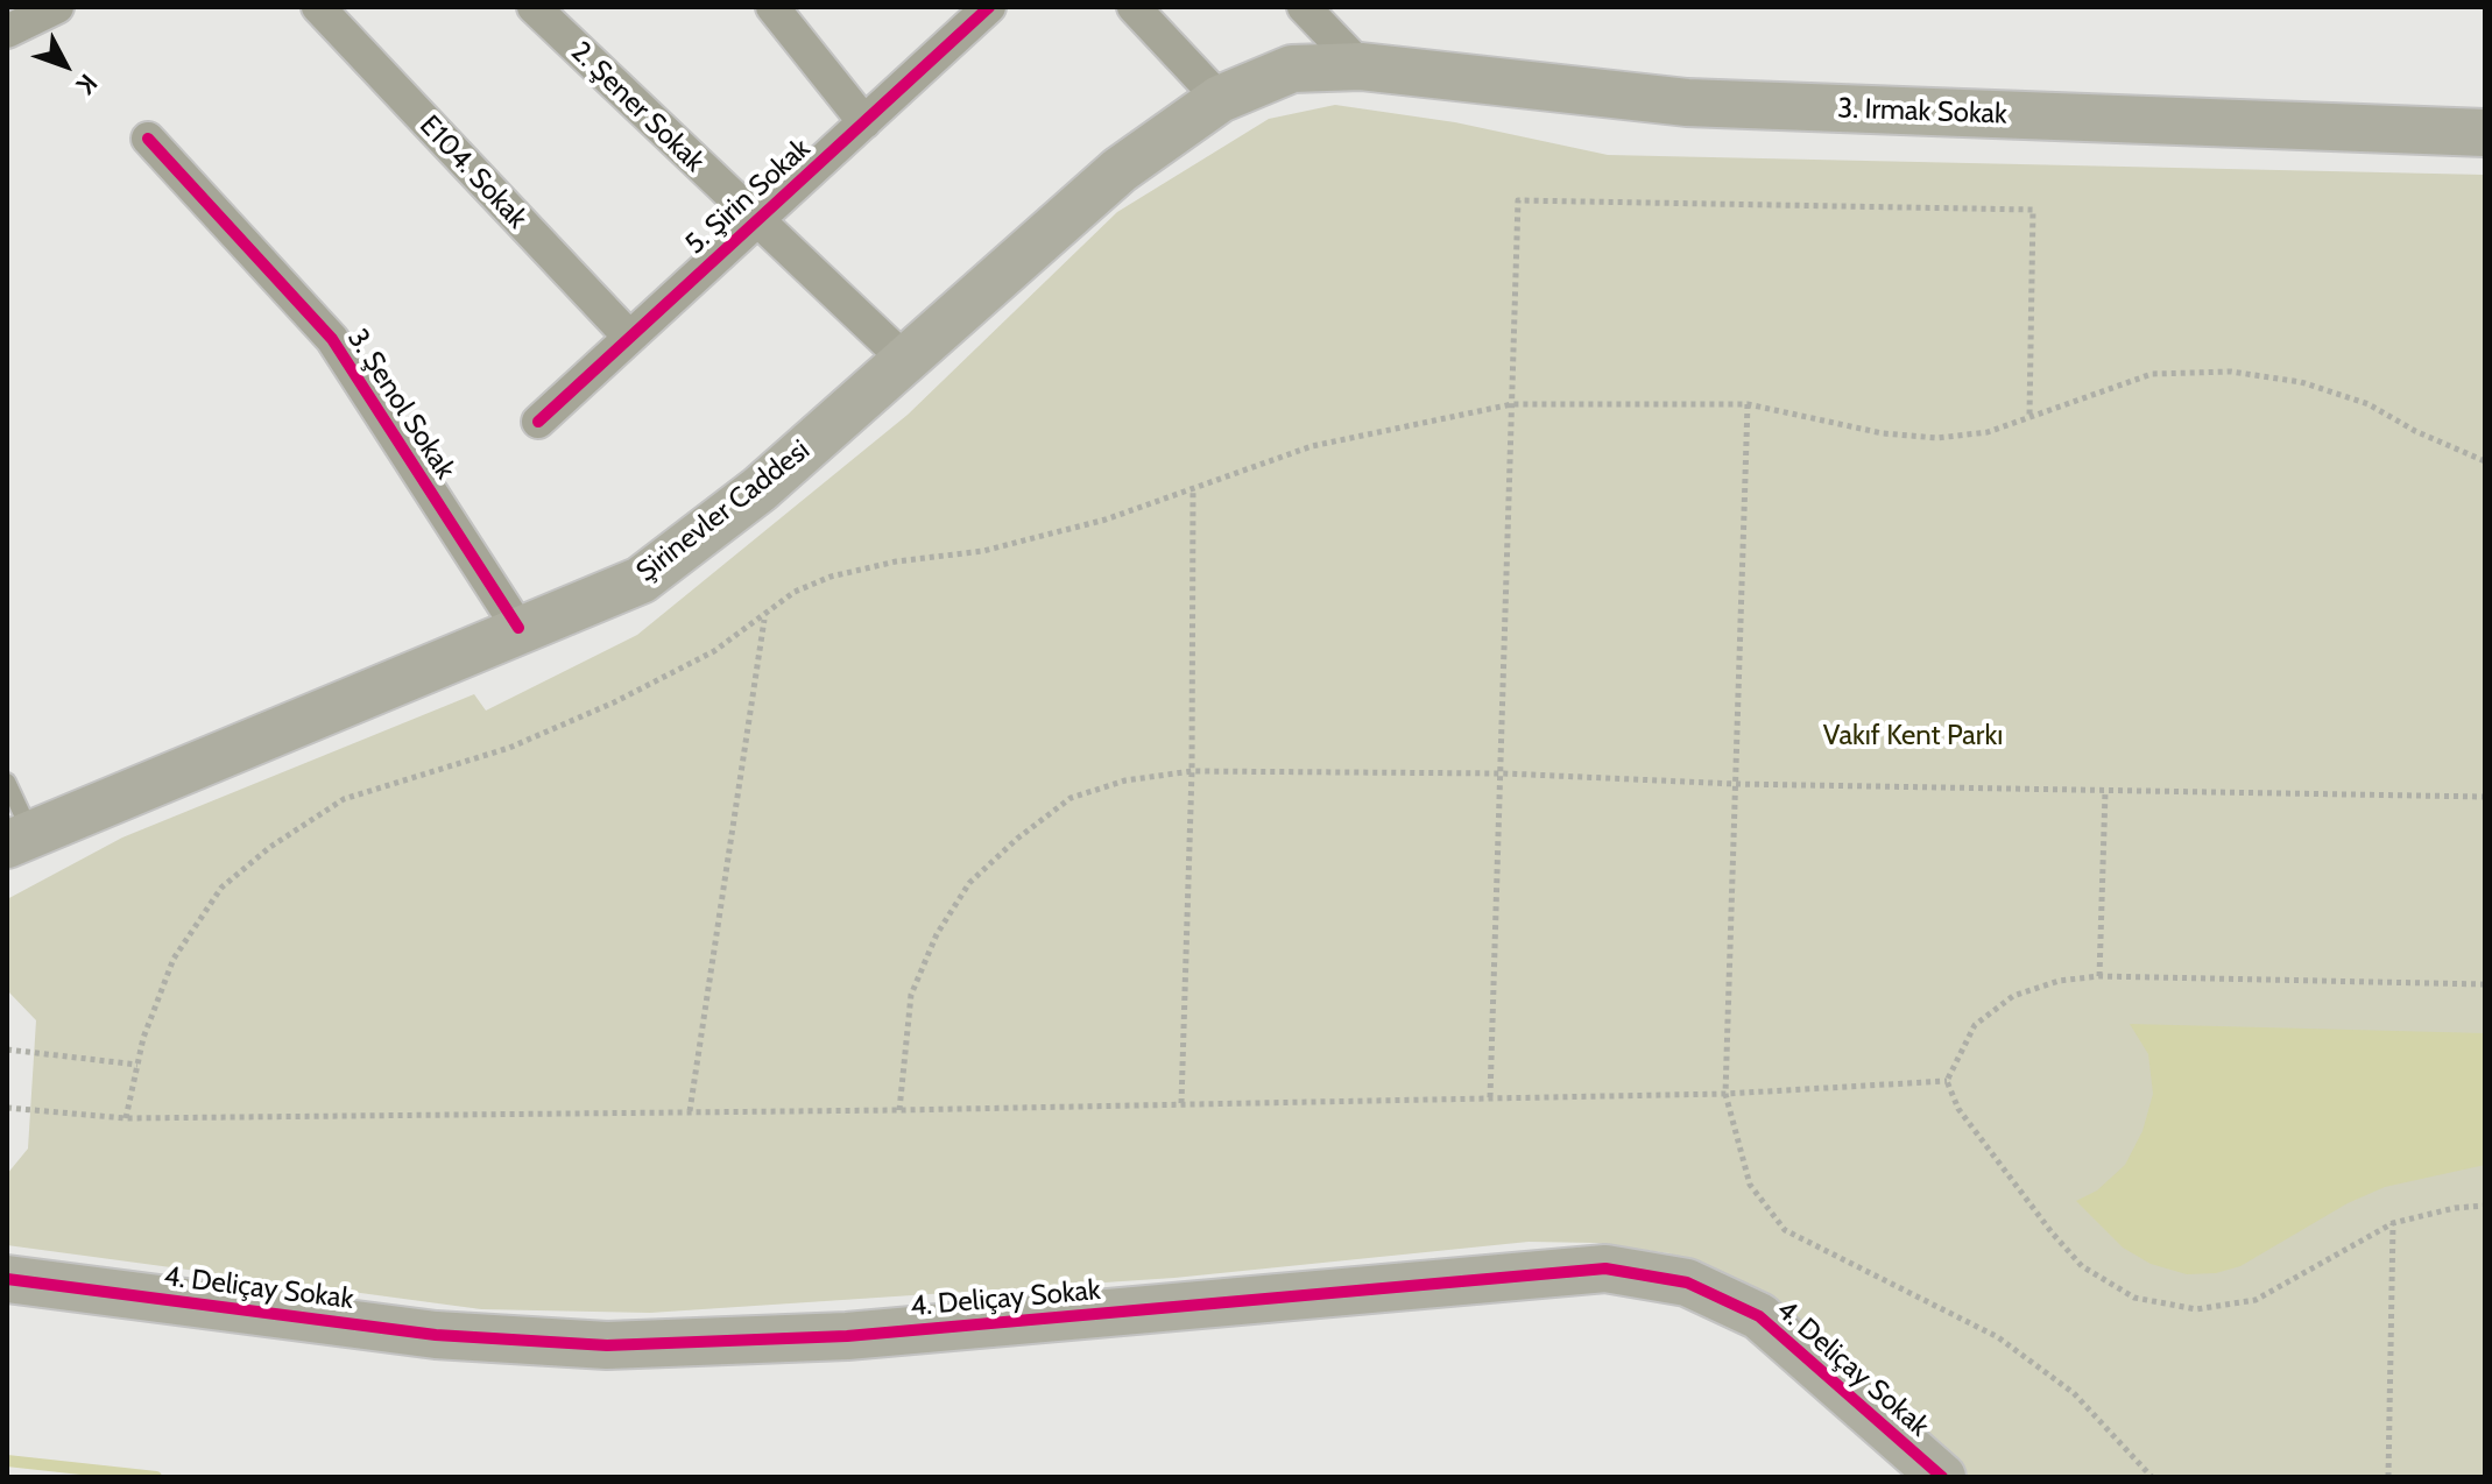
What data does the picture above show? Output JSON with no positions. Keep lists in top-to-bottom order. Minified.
{"streets":{"main road":["3. Irmak Sokak","Şirinevler Caddesi","4. Deliçay Sokak"],"street":["2. Şener Sokak","E104. Sokak","5. Şirin Sokak","3. Şenol Sokak"]},"crossings":[["2. Şener Sokak","5. Şirin Sokak"],["2. Şener Sokak","Şirinevler Caddesi"],["3. Irmak Sokak","Şirinevler Caddesi"],["E104. Sokak","5. Şirin Sokak"],["3. Şenol Sokak","Şirinevler Caddesi"]],"parks":["Vakıf Kent Parkı"],"north":"bottom right"}
